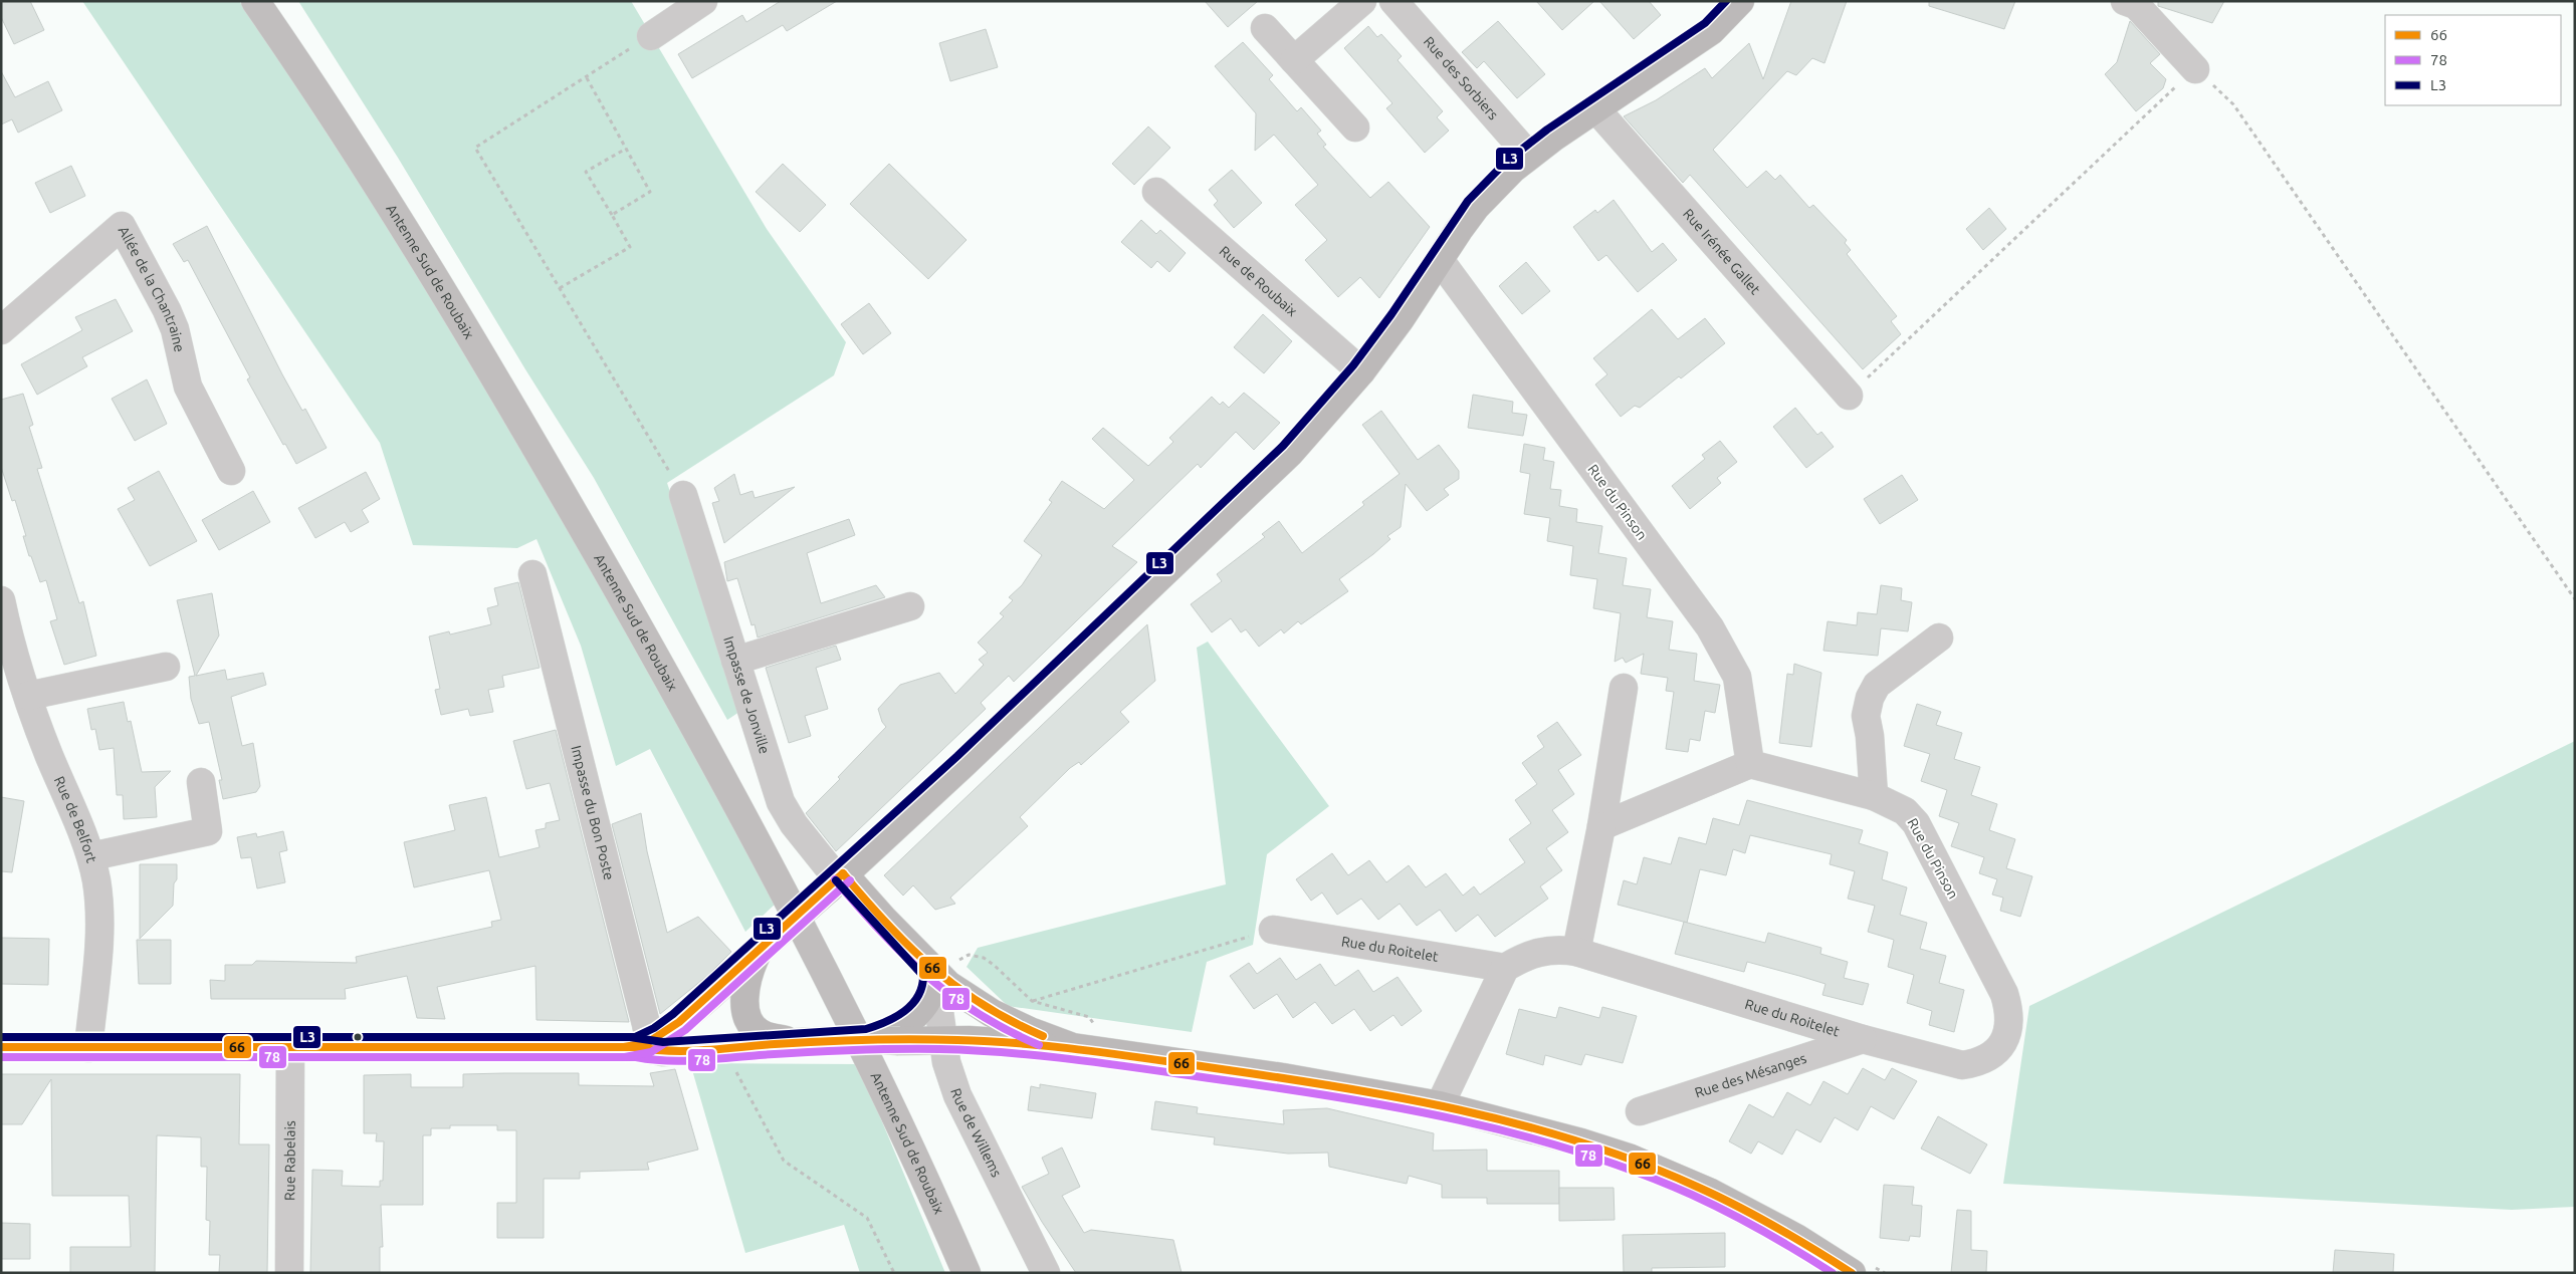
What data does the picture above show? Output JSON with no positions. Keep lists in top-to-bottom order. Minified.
{"streets":{"highway":["Antenne Sud de Roubaix"],"street":["Rue des Sorbiers","Rue Irénée Gallet","Rue de Roubaix","Allée de la Chantraine","Rue du Pinson","Impasse de Jonville","Impasse du Bon Poste","Rue de Belfort","Rue du Roitelet","Rue des Mésanges","Rue de Willems","Rue Rabelais"]},"crossings":[["Rue du Pinson","Rue du Roitelet"],["Impasse de Jonville","Rue de Willems"],["Rue du Roitelet","Rue des Mésanges"]],"lines":["transit line L3","transit line 66","transit line 78"],"legend":["66","78","L3"]}
